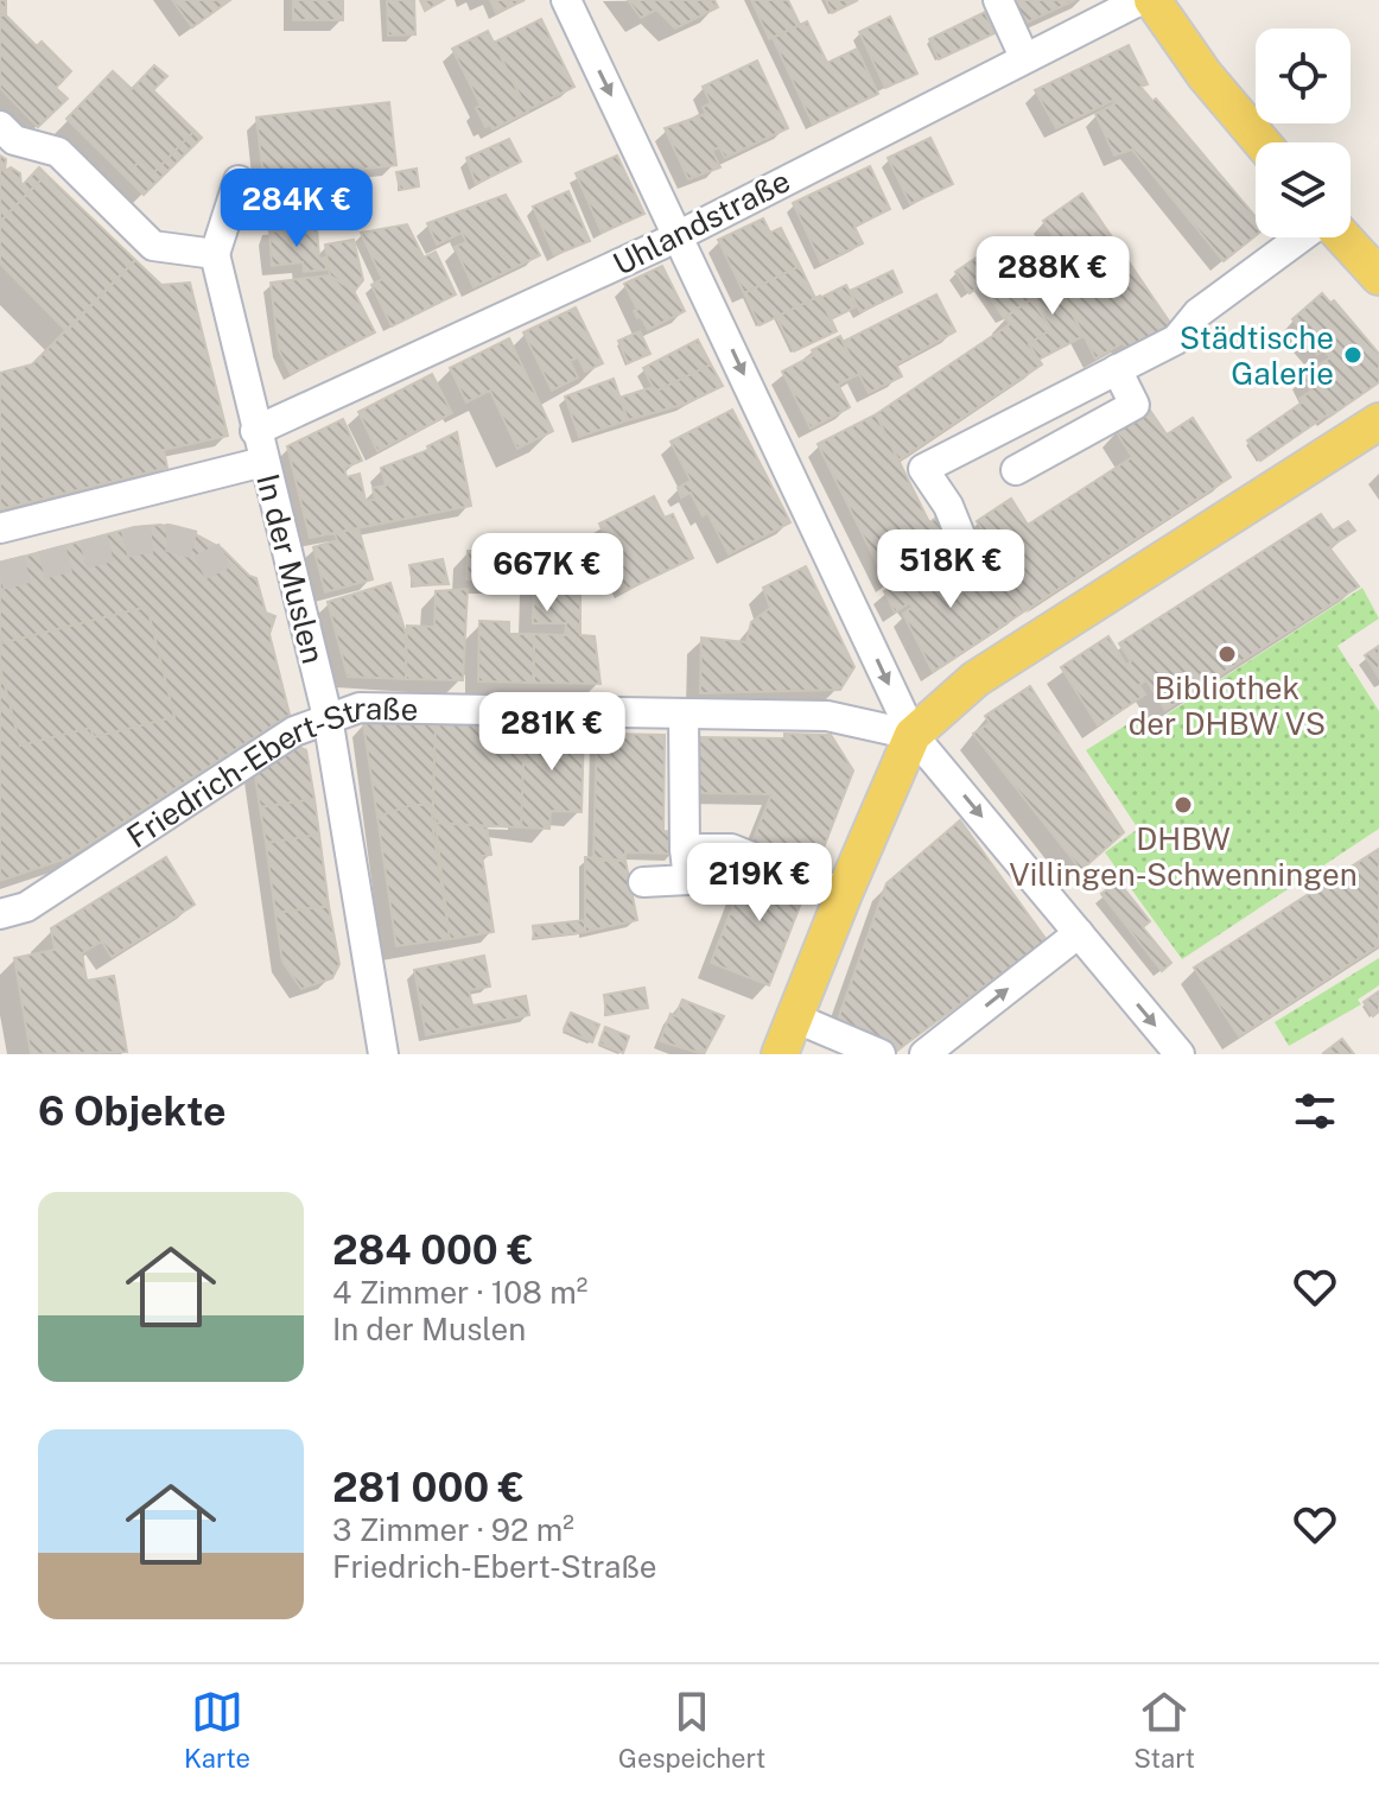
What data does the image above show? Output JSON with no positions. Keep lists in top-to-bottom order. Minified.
{"streets":{"street":["Uhlandstraße","In der Muslen","Friedrich-Ebert-Straße"]},"crossings":[["Uhlandstraße","In der Muslen"],["In der Muslen","Friedrich-Ebert-Straße"]],"places":["Städtische Galerie","Bibliothek der DHBW VS","DHBW Villingen-Schwenningen"],"page":{"price":["284K €","288K €","518K €","667K €","281K €","219K €"],"heading":"6 Objekte","list":[{"name":"284 000 €","note":"4 Zimmer · 108 m² · In der Muslen"},{"name":"281 000 €","note":"3 Zimmer · 92 m² · Friedrich-Ebert-Straße"}],"tabs":["Karte","Gespeichert","Start"]}}
